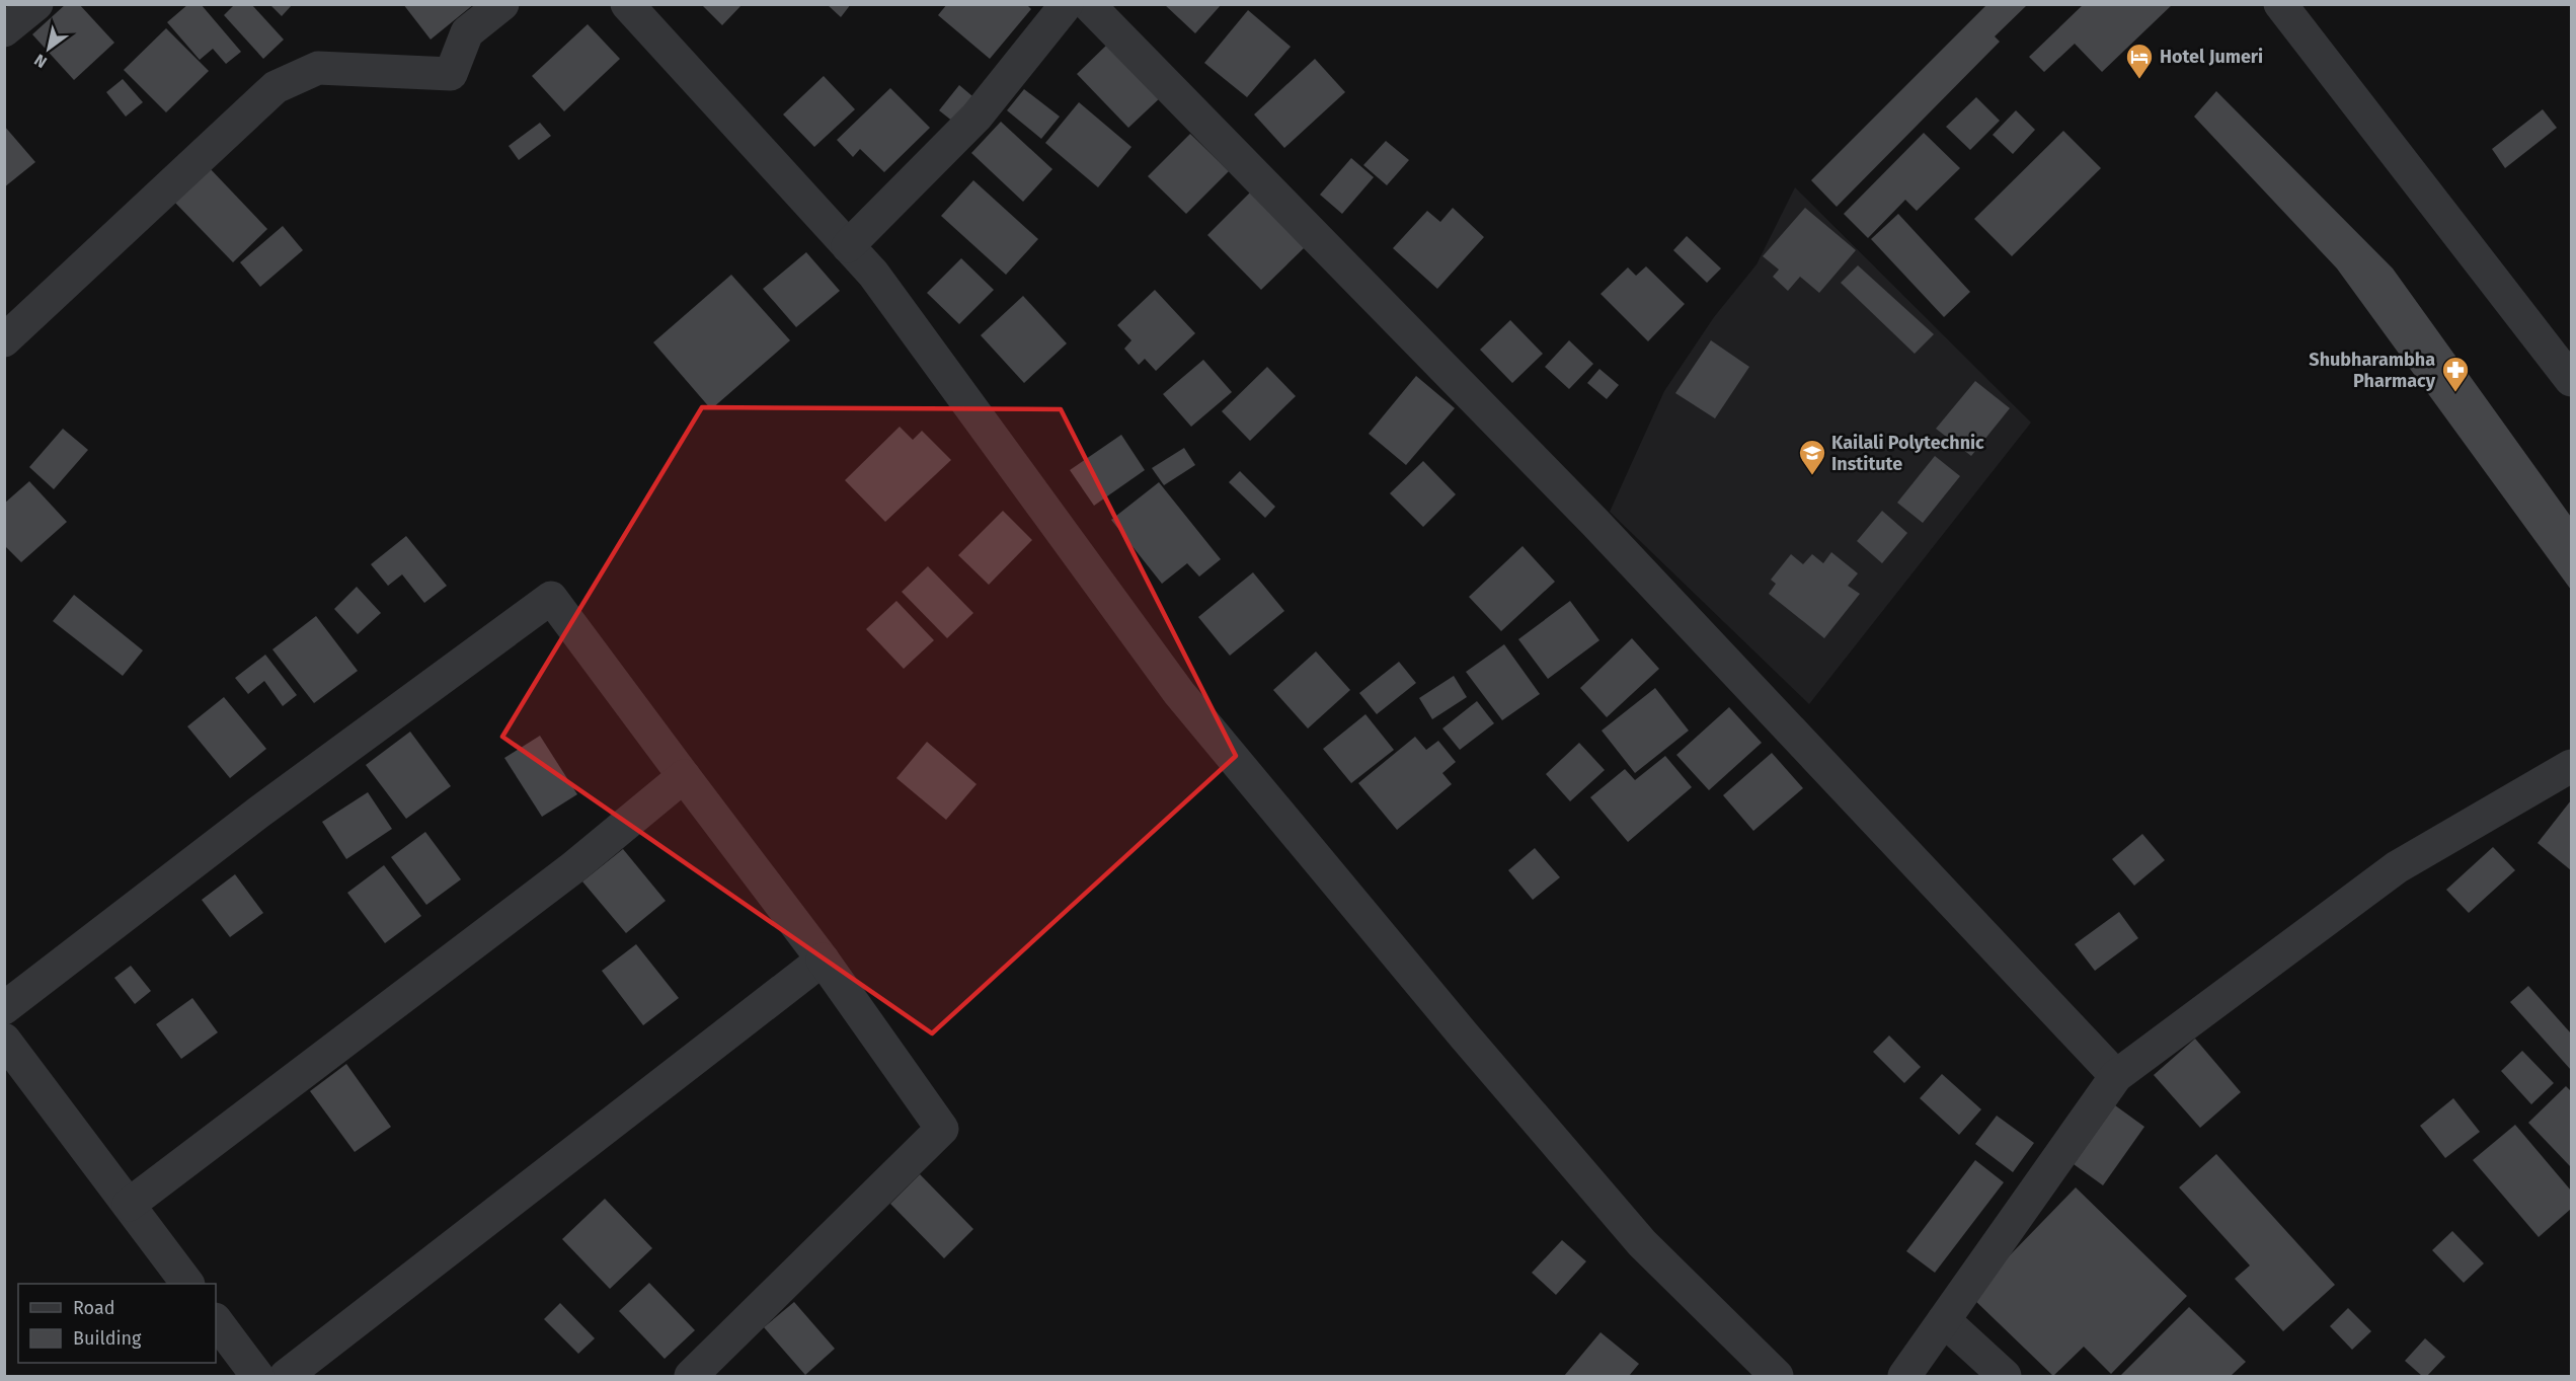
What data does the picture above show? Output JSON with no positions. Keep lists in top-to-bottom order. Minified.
{"places":{"hotel":["Hotel Jumeri"],"pharmacy":["Shubharambha Pharmacy"],"school or university":["Kailali Polytechnic Institute"]},"legend":["Road","Building"],"north":"bottom left"}
